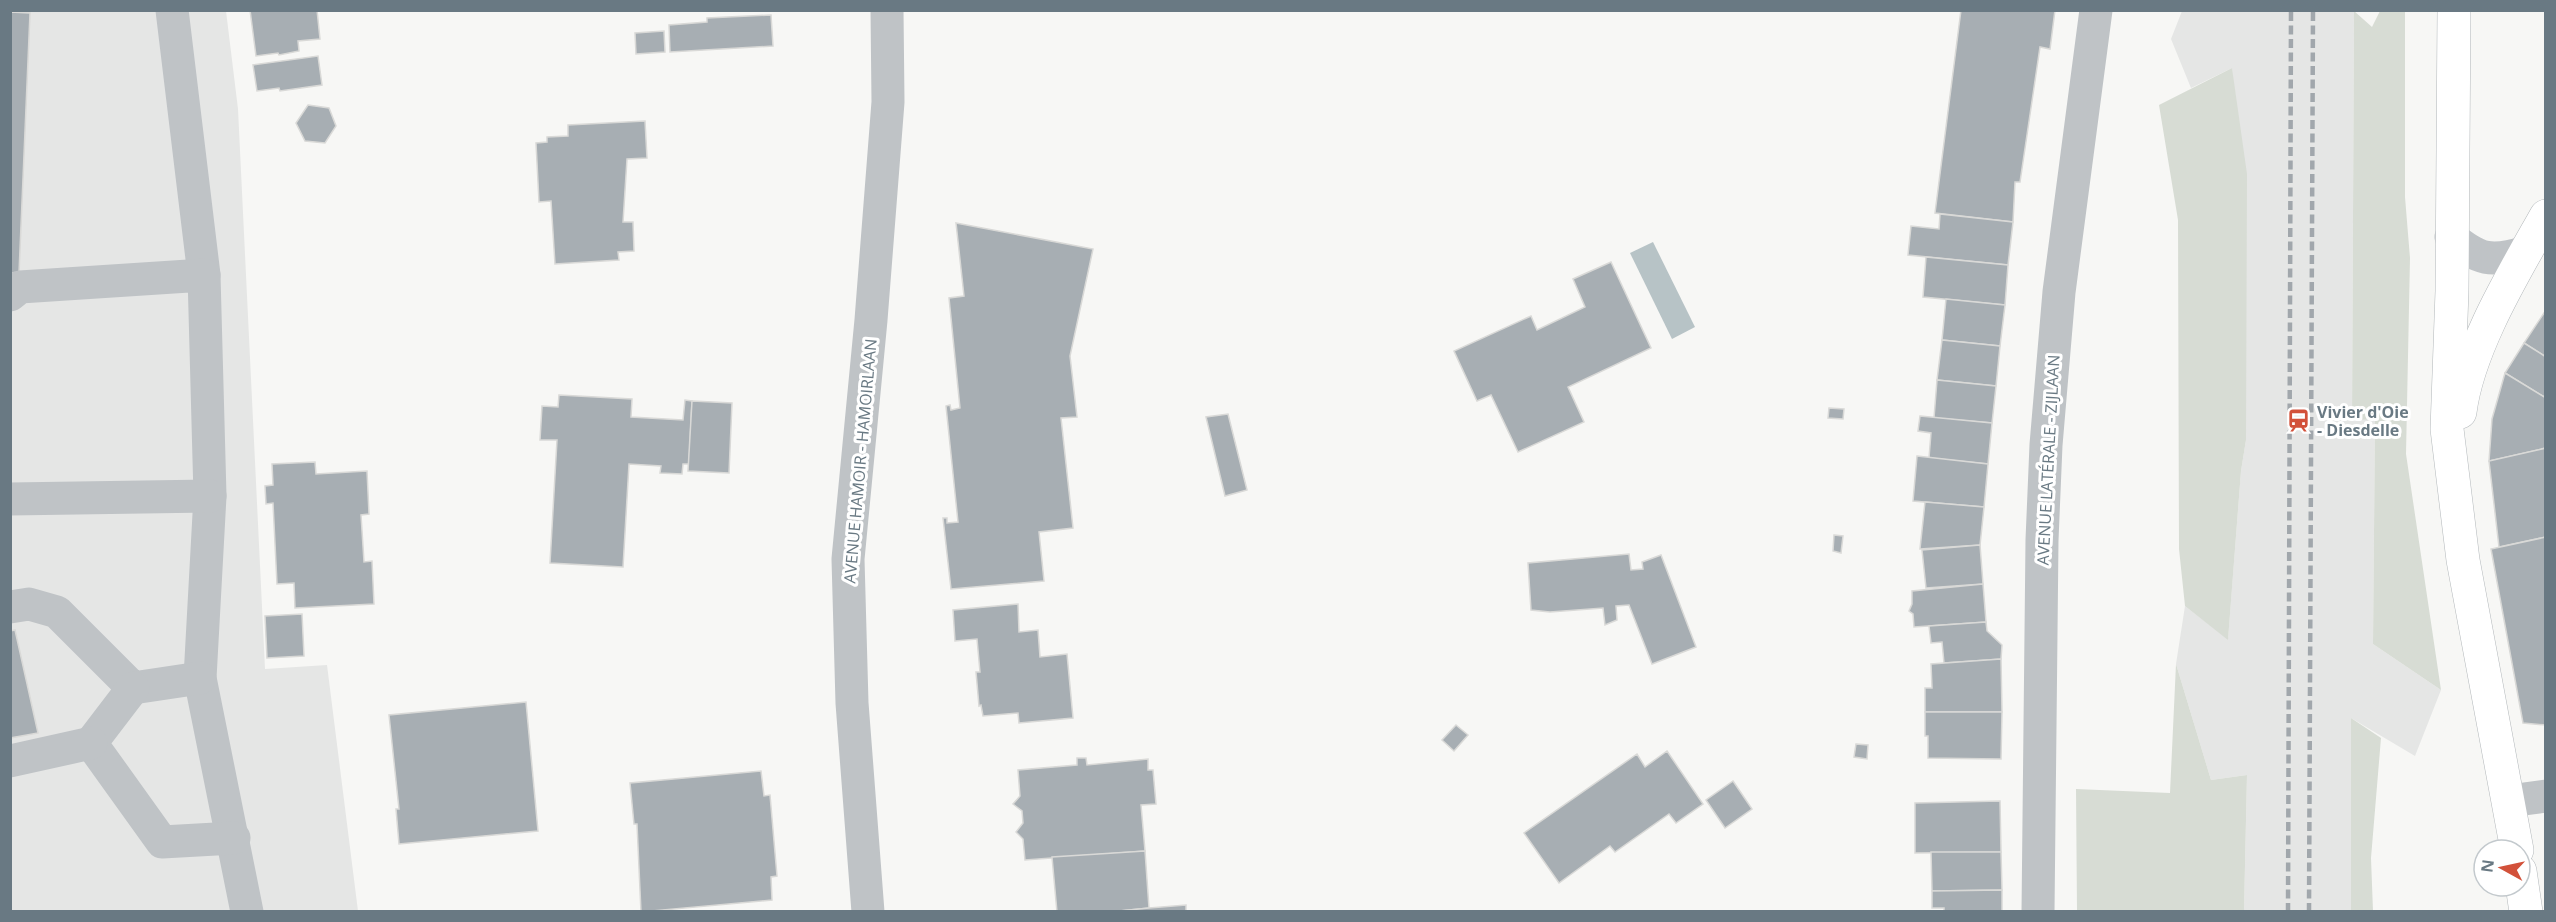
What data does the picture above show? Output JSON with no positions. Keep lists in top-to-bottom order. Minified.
{"streets":{"street":["AVENUE LATÉRALE - ZIJLAAN","AVENUE HAMOIR - HAMOIRLAAN"]},"places":{"station":["Vivier d'Oie - Diesdelle"]},"north":"left"}
